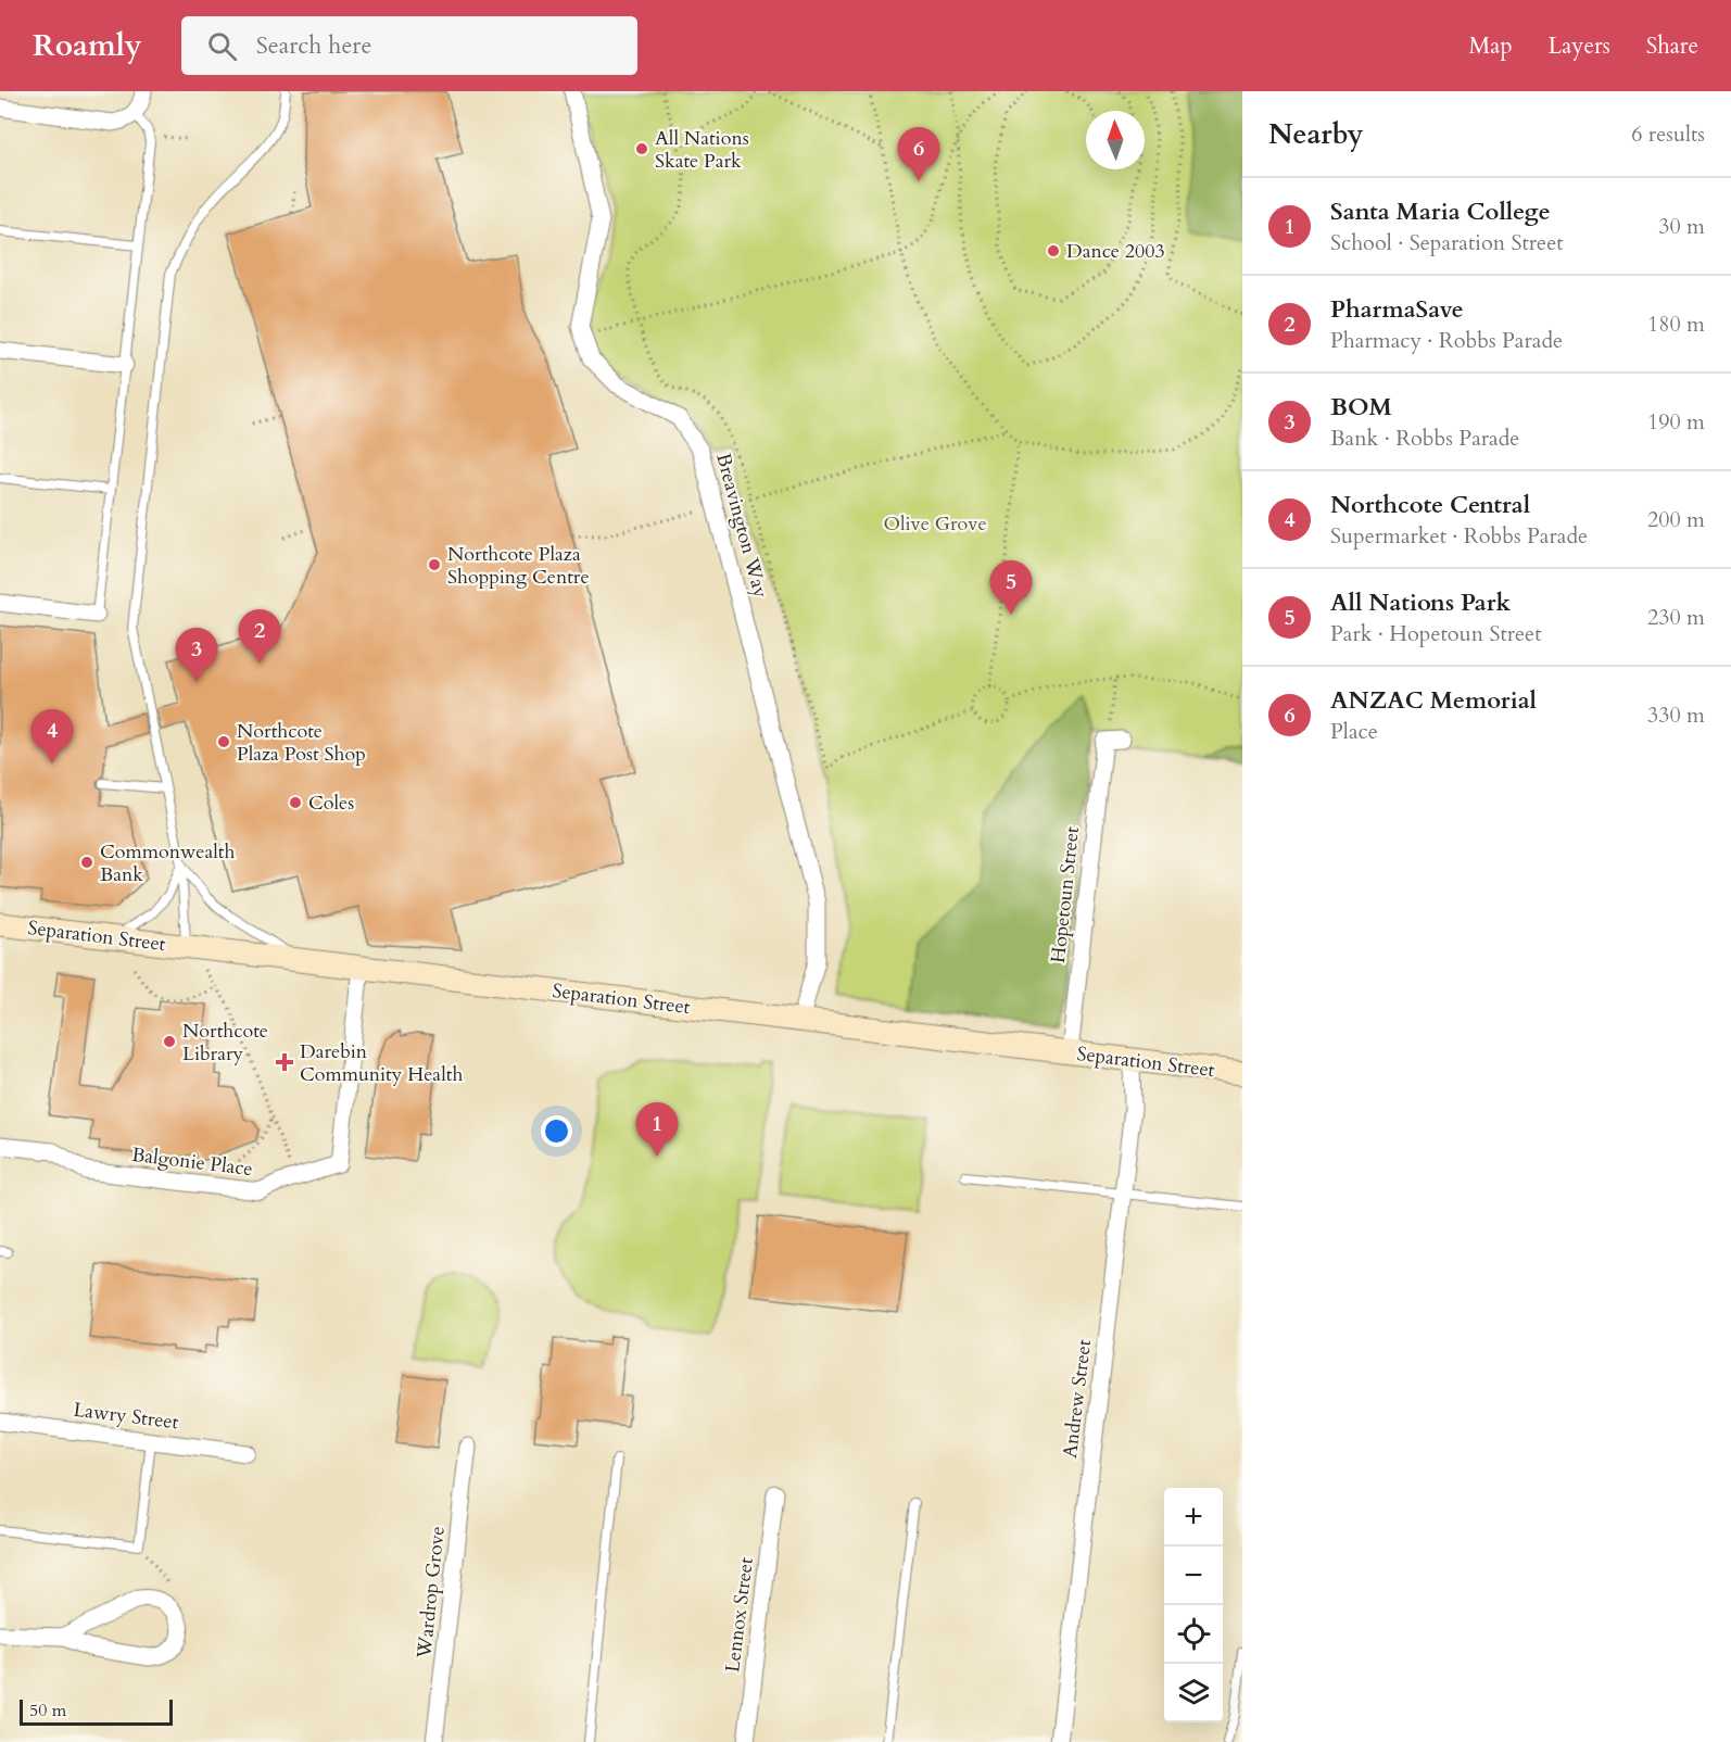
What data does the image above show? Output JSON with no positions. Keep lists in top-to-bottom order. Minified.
{"streets":{"street":["Breavington Way","Hopetoun Street","Separation Street","Balgonie Place","Andrew Street","Lawry Street","Wardrop Grove","Lennox Street"]},"crossings":[["Breavington Way","Separation Street"],["Hopetoun Street","Separation Street"],["Separation Street","Balgonie Place"],["Separation Street","Andrew Street"]],"parks":["Olive Grove"],"places":{"other":["All Nations Skate Park","Dance 2003","Northcote Plaza Shopping Centre","Northcote Plaza Post Shop","Coles","Commonwealth Bank","Northcote Library"],"health":["Darebin Community Health"]},"scale_bar":"50 m","north":"top","page":{"header":"Roamly","search":"Search here","nav":["Map","Layers","Share"],"heading":["Nearby","6 results"],"pins":["6","5","2","3","4","1"],"list":[{"mark":"1","name":"Santa Maria College","note":"School · Separation Street","value":"30 m"},{"mark":"2","name":"PharmaSave","note":"Pharmacy · Robbs Parade","value":"180 m"},{"mark":"3","name":"BOM","note":"Bank · Robbs Parade","value":"190 m"},{"mark":"4","name":"Northcote Central","note":"Supermarket · Robbs Parade","value":"200 m"},{"mark":"5","name":"All Nations Park","note":"Park · Hopetoun Street","value":"230 m"},{"mark":"6","name":"ANZAC Memorial","note":"Place","value":"330 m"}],"map_buttons":["+","−"],"scale":"50 m"}}
